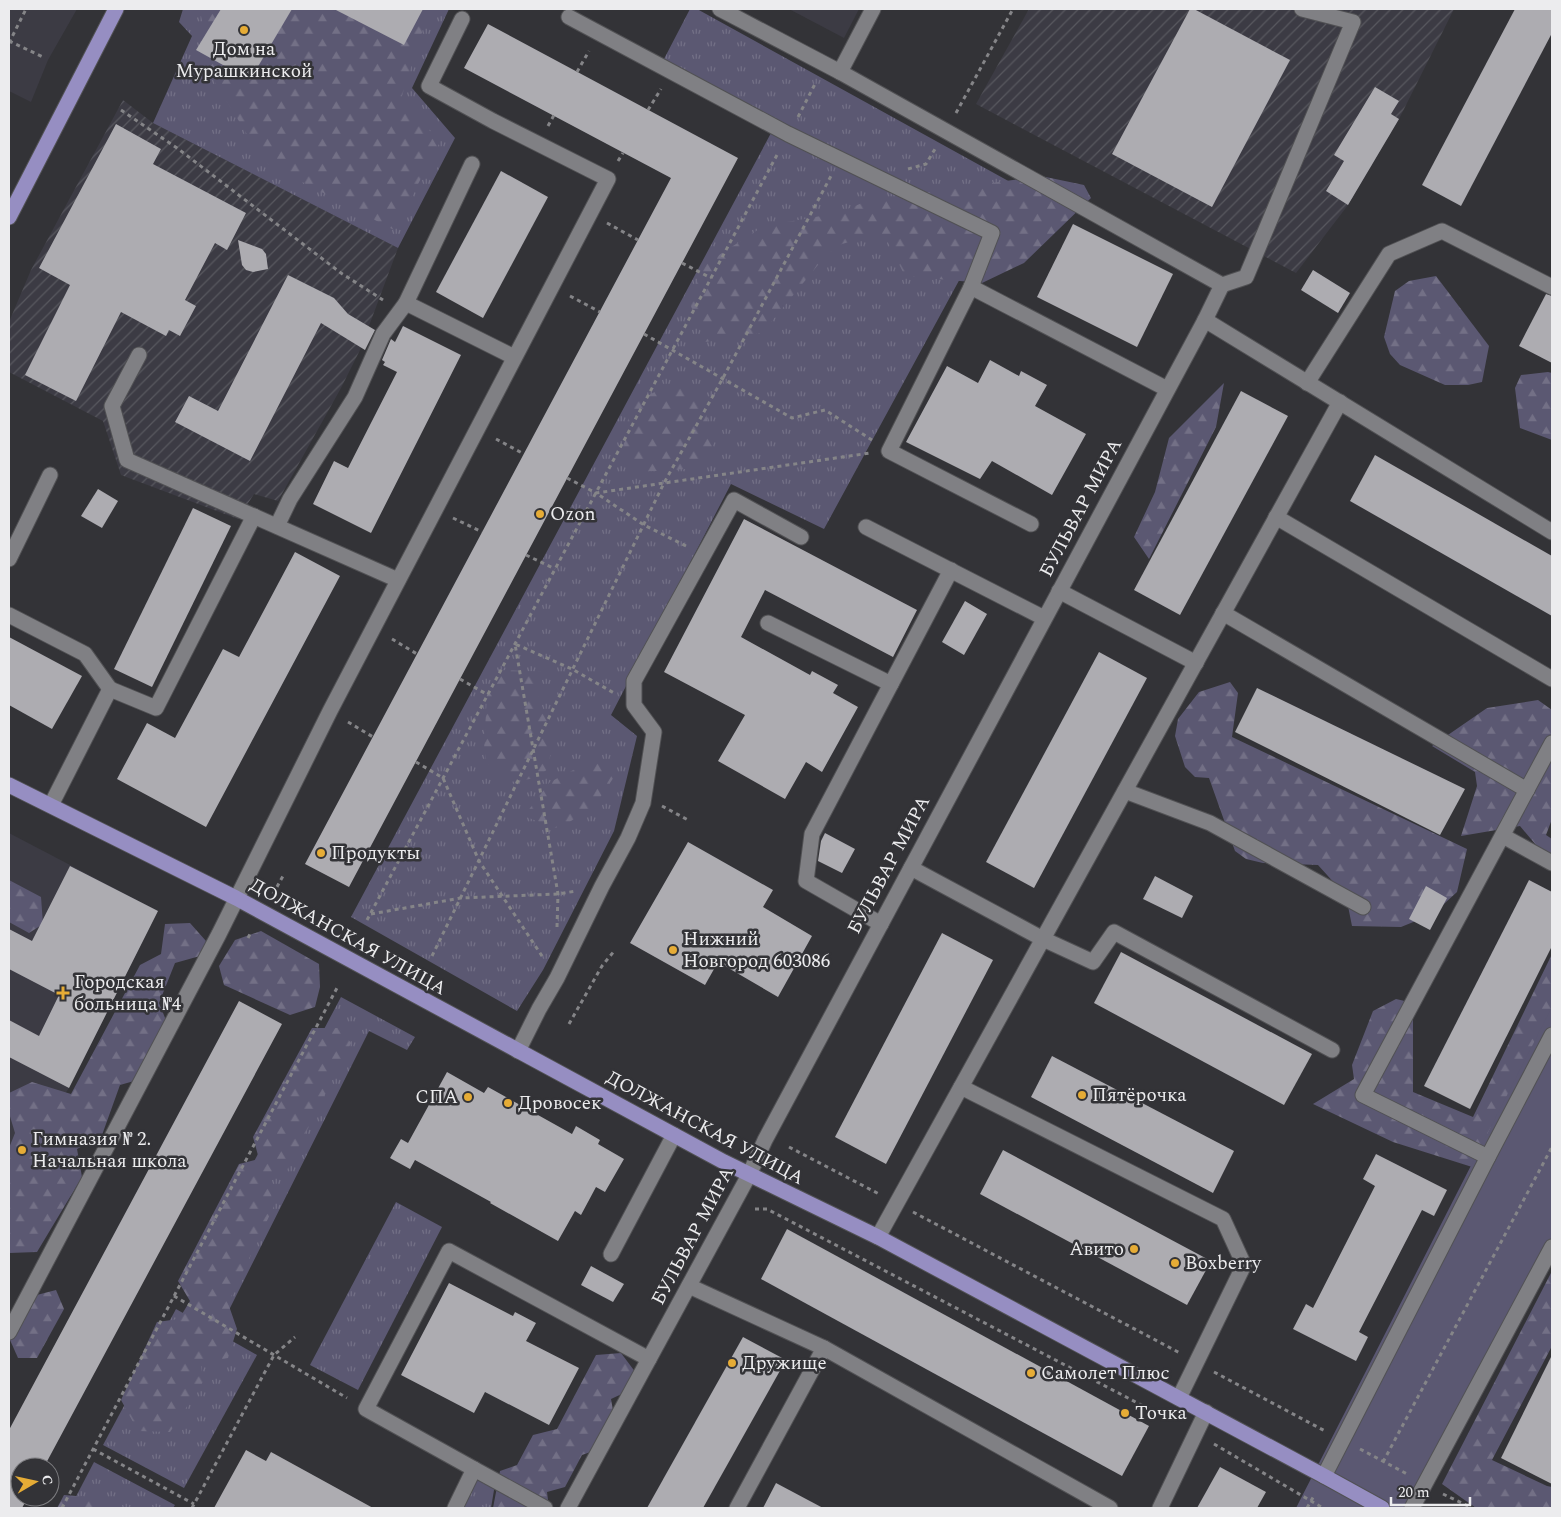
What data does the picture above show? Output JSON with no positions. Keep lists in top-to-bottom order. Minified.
{"streets":{"main road":["ДОЛЖАНСКАЯ УЛИЦА"],"street":["БУЛЬВАР МИРА"]},"crossings":[["БУЛЬВАР МИРА","ДОЛЖАНСКАЯ УЛИЦА"]],"places":{"other":["Дом на Мурашкинской","Ozon","Продукты","Нижний Новгород 603086","Пятёрочка","СПА","Дровосек","Гимназия № 2. Начальная школа","Авито","Boxberry","Дружище","Самолет Плюс","Точка"],"health":["Городская больница №4"]},"scale_bar":"20 m","north":"right"}
